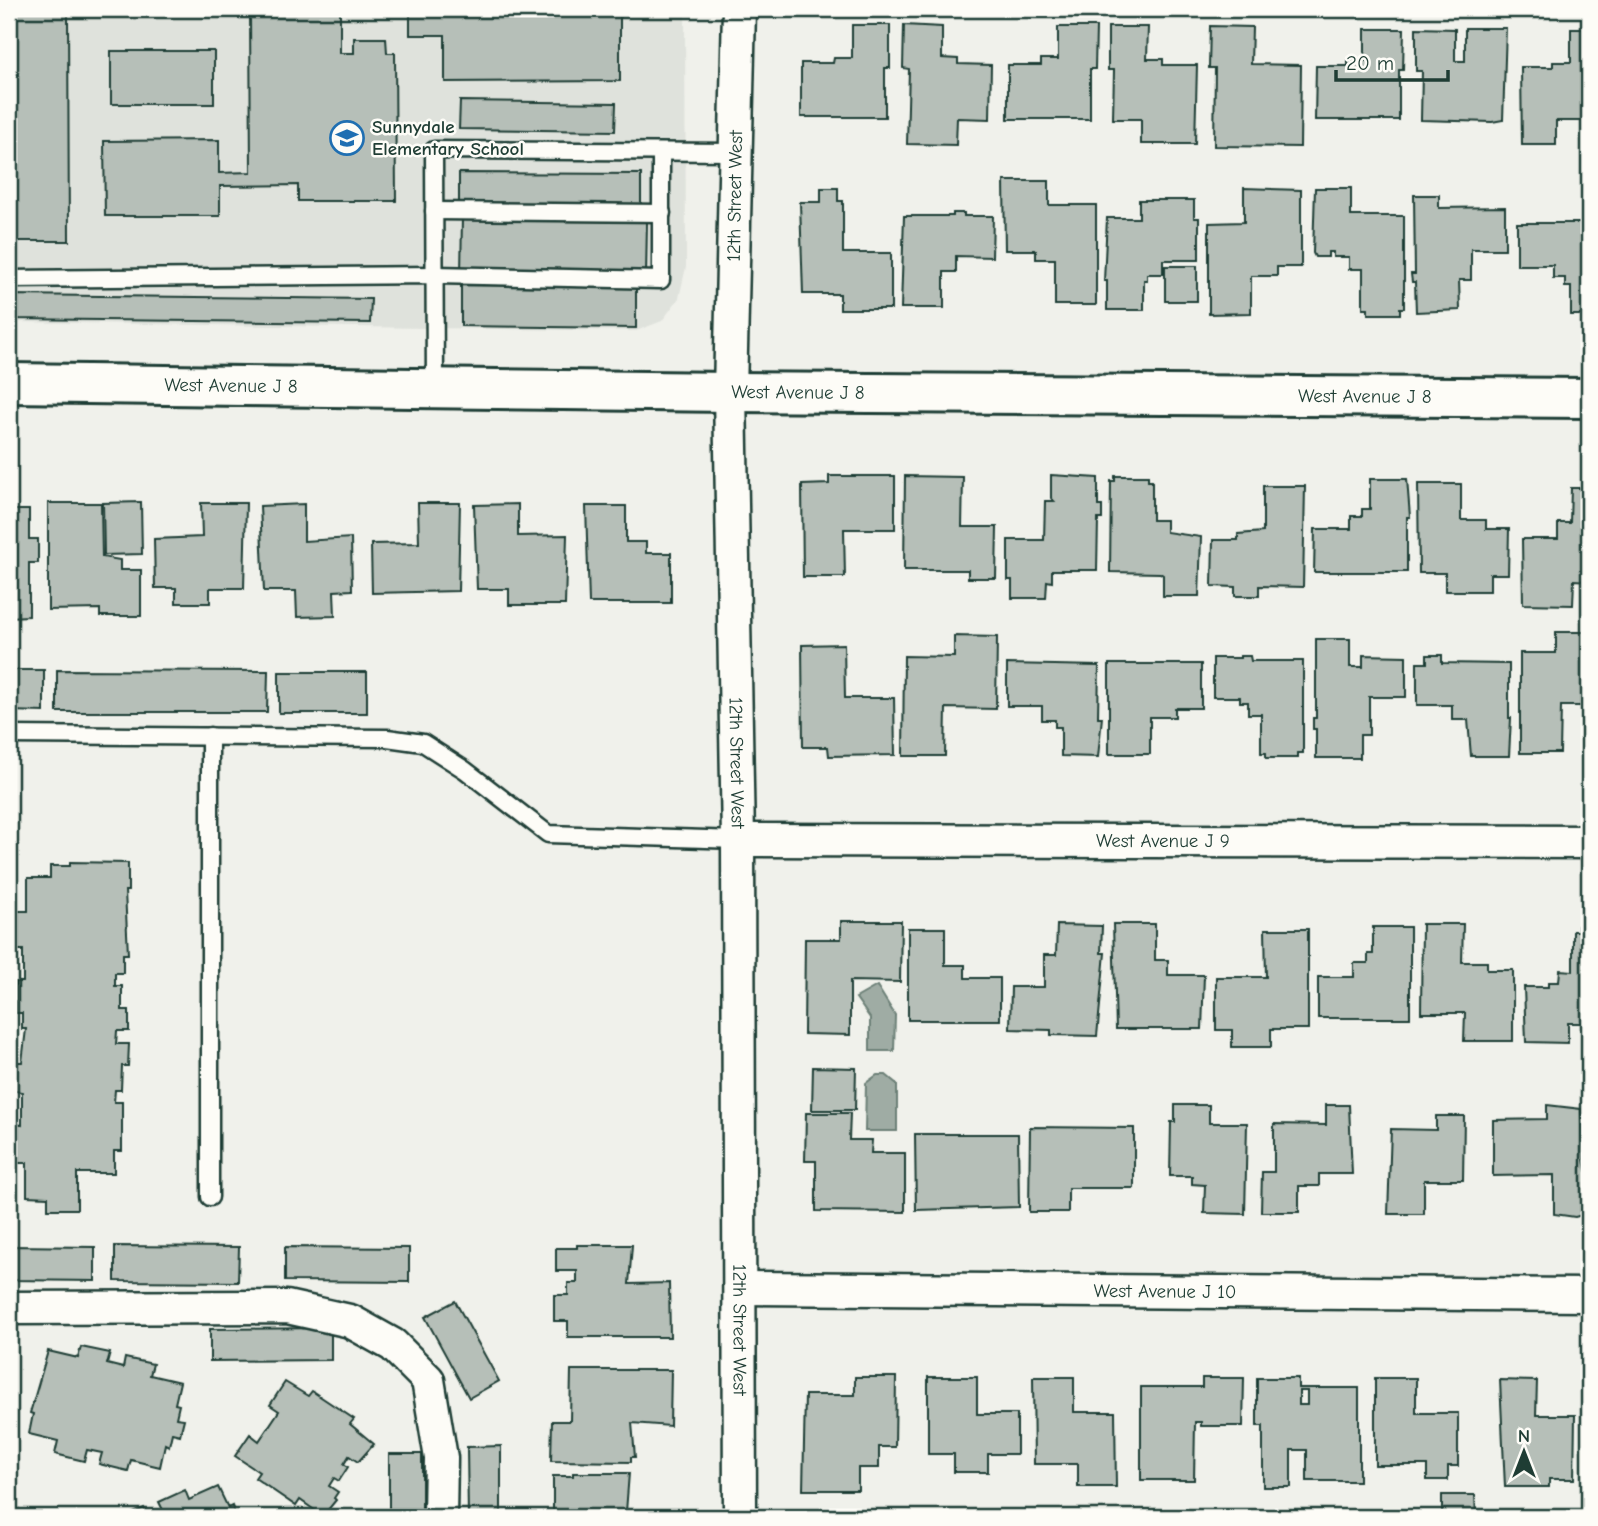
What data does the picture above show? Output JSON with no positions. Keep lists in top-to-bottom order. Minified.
{"streets":{"street":["12th Street West","West Avenue J 8","West Avenue J 9","West Avenue J 10"]},"crossings":[["12th Street West","West Avenue J 8"],["12th Street West","West Avenue J 9"],["12th Street West","West Avenue J 10"]],"places":{"school or university":["Sunnydale Elementary School"]},"scale_bar":"20 m","north":"top"}
